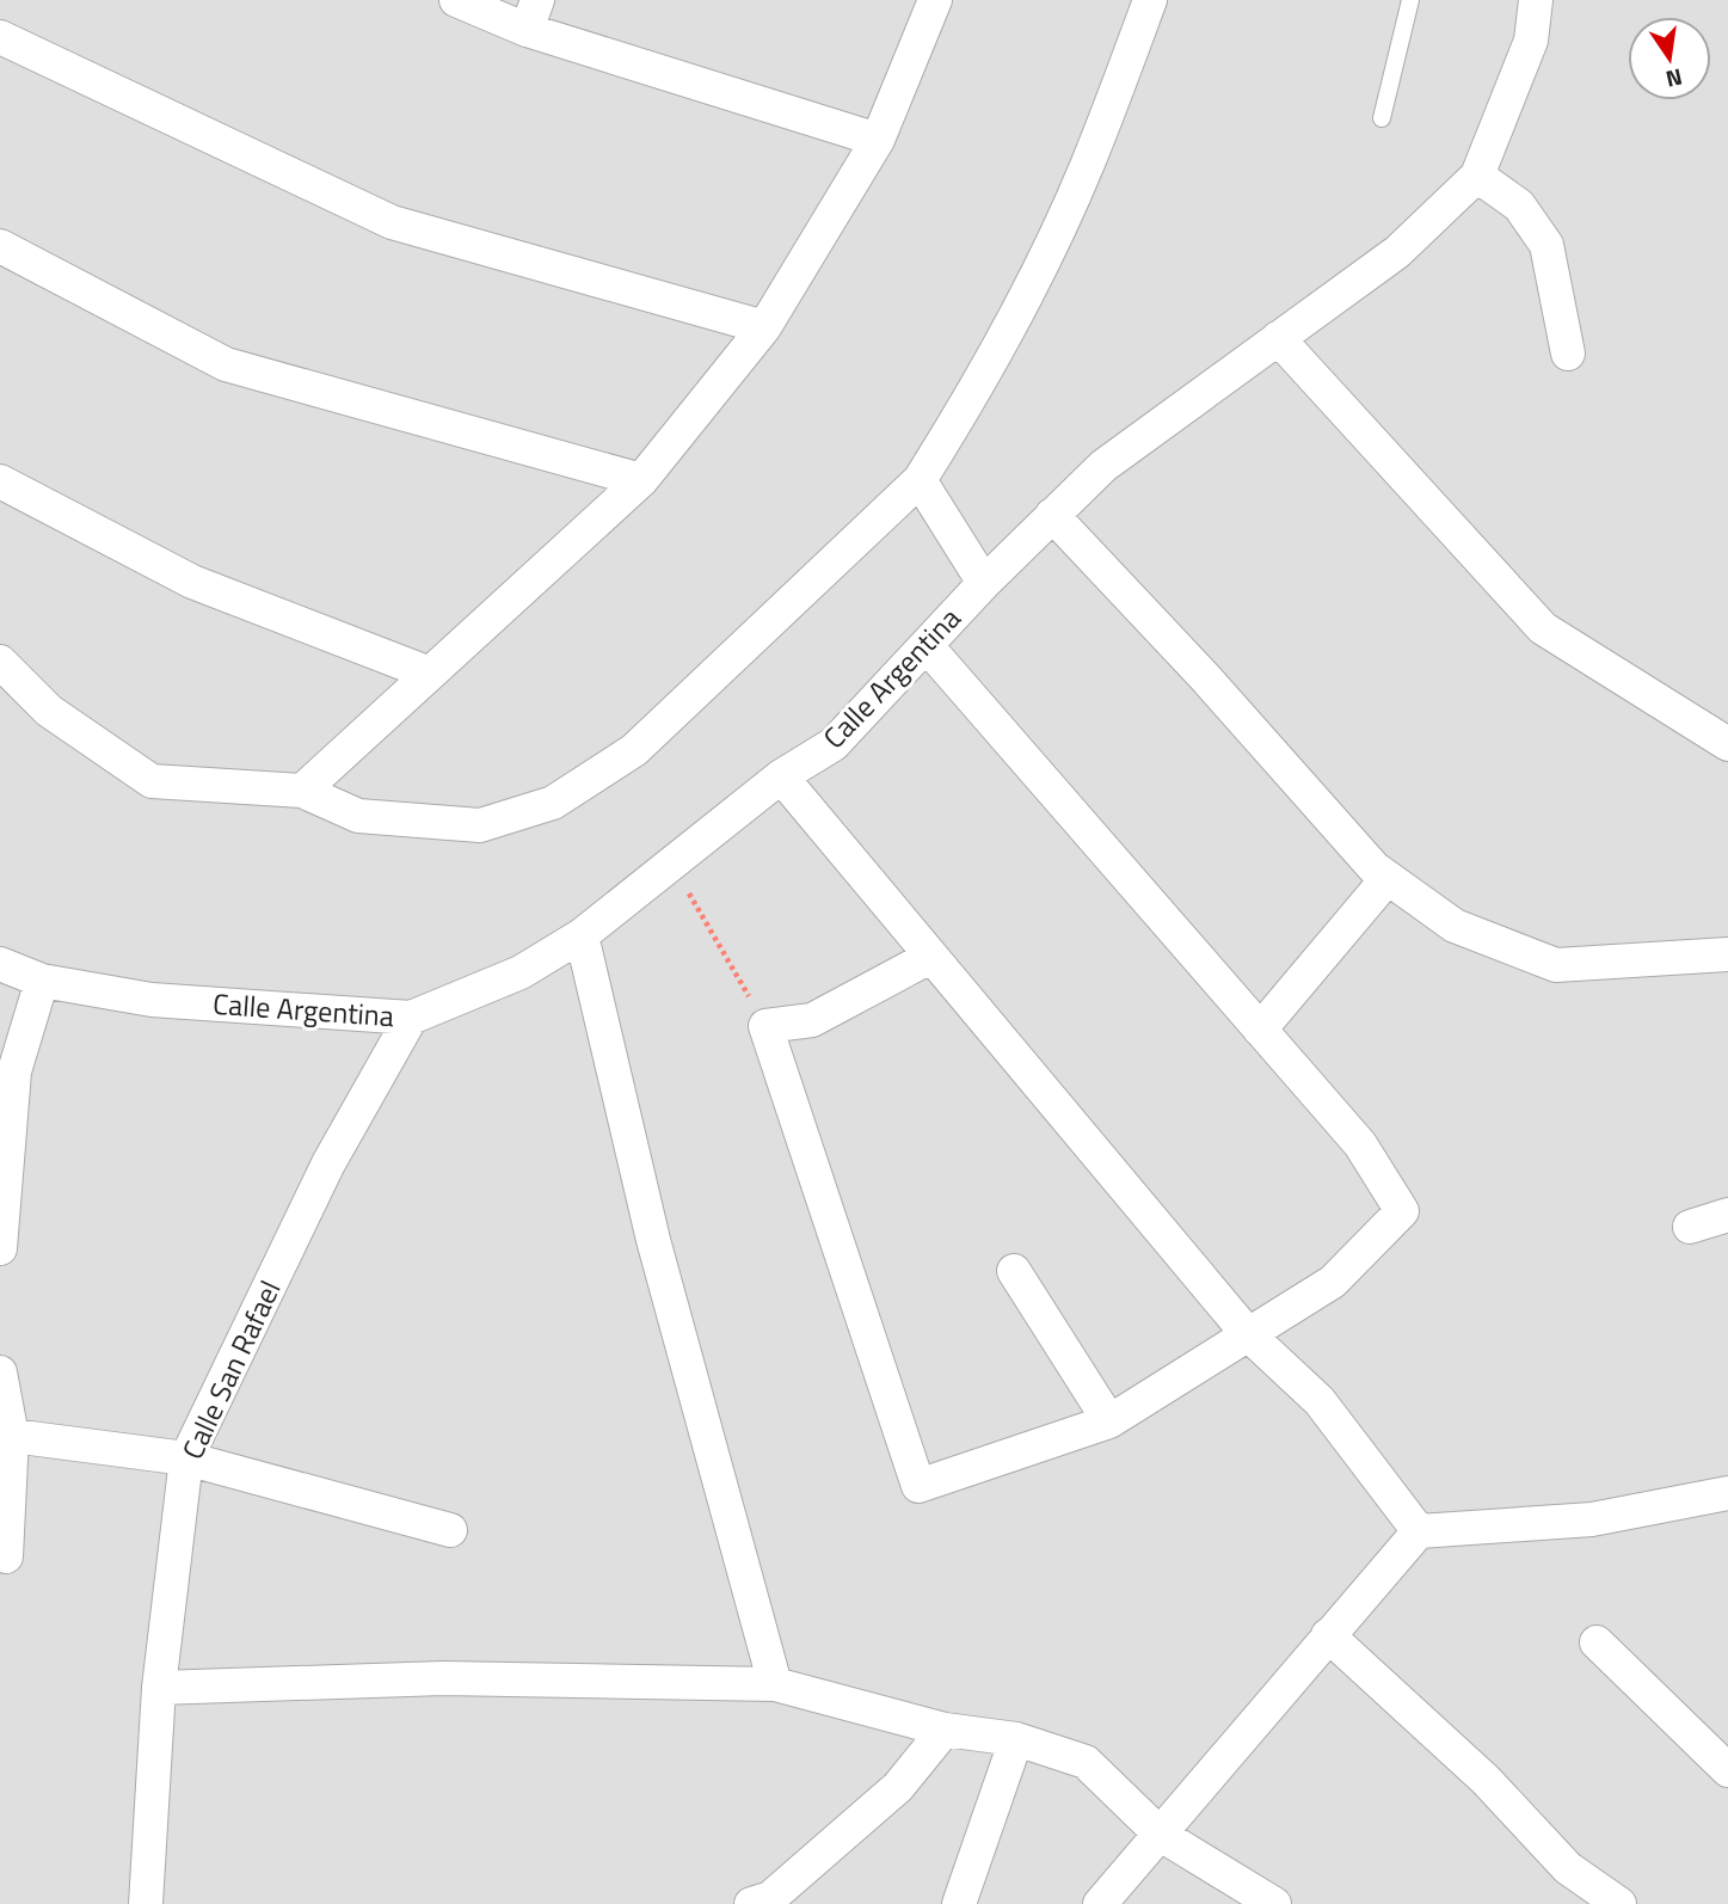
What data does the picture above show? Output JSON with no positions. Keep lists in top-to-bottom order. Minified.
{"streets":{"street":["Calle Argentina","Calle San Rafael"]},"crossings":[["Calle Argentina","Calle San Rafael"]],"north":"bottom"}
